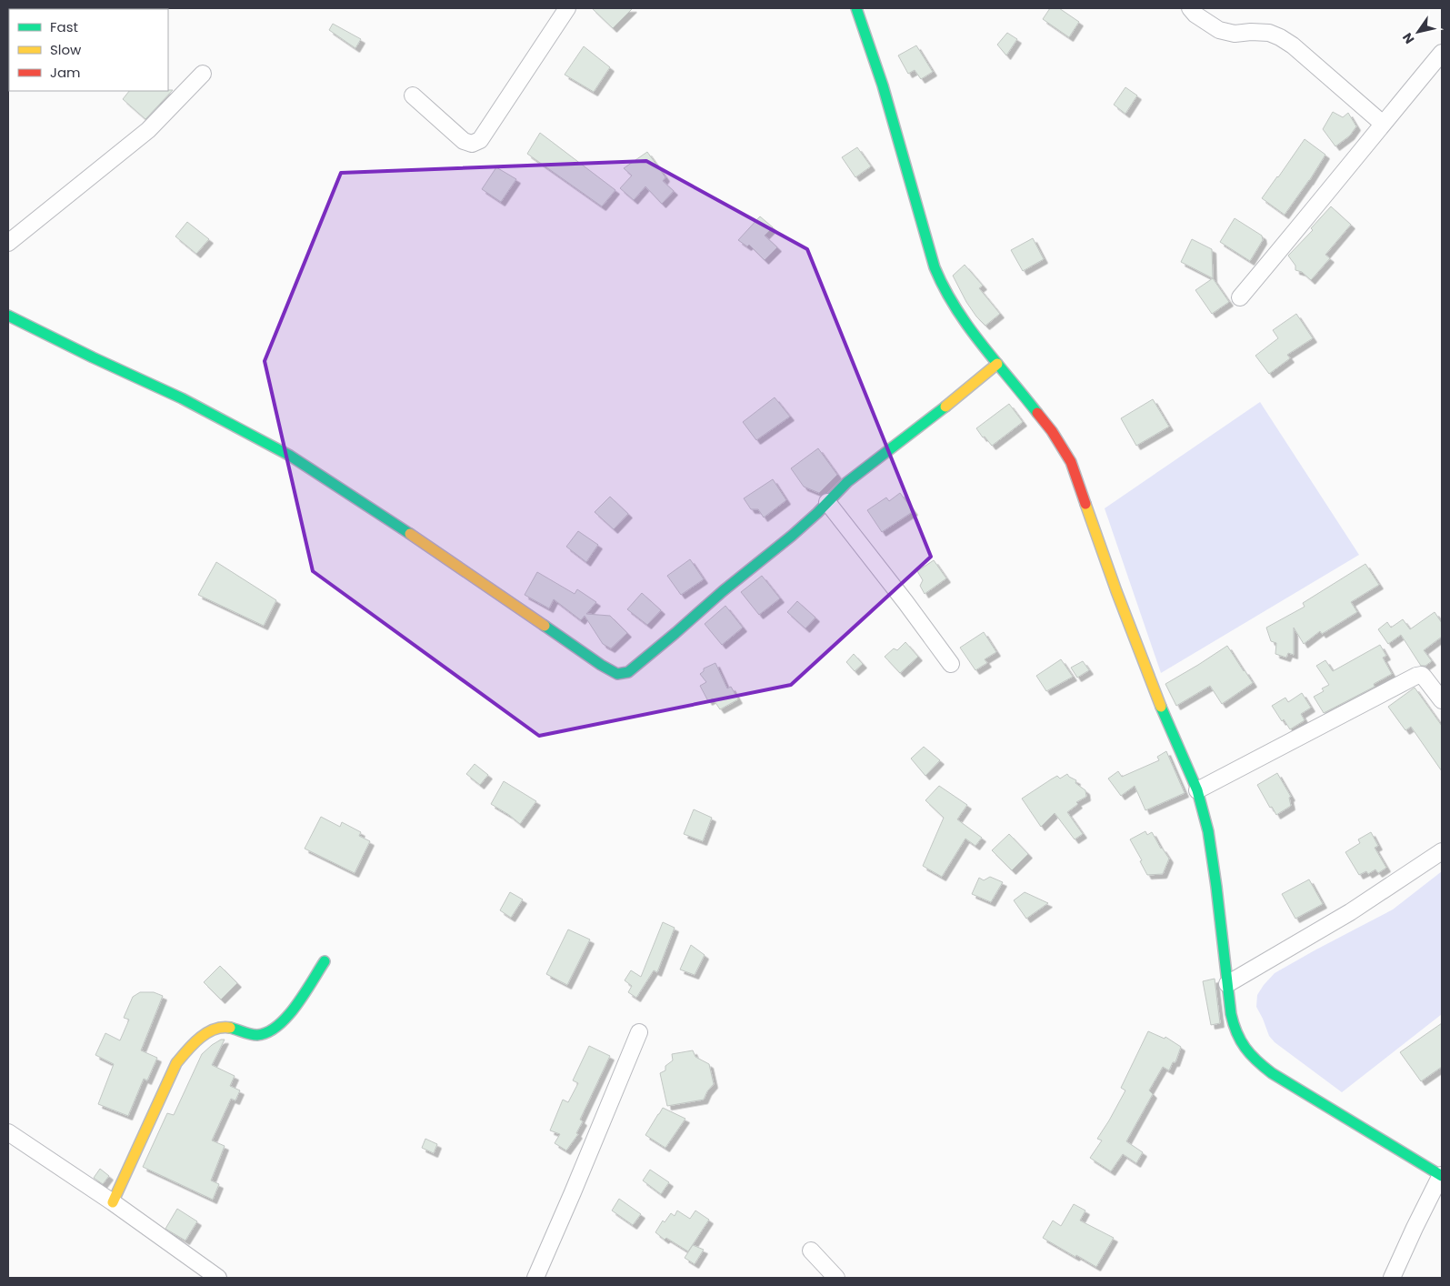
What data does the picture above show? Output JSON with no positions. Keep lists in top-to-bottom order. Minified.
{"legend":["Fast","Slow","Jam"],"north":"bottom left"}
